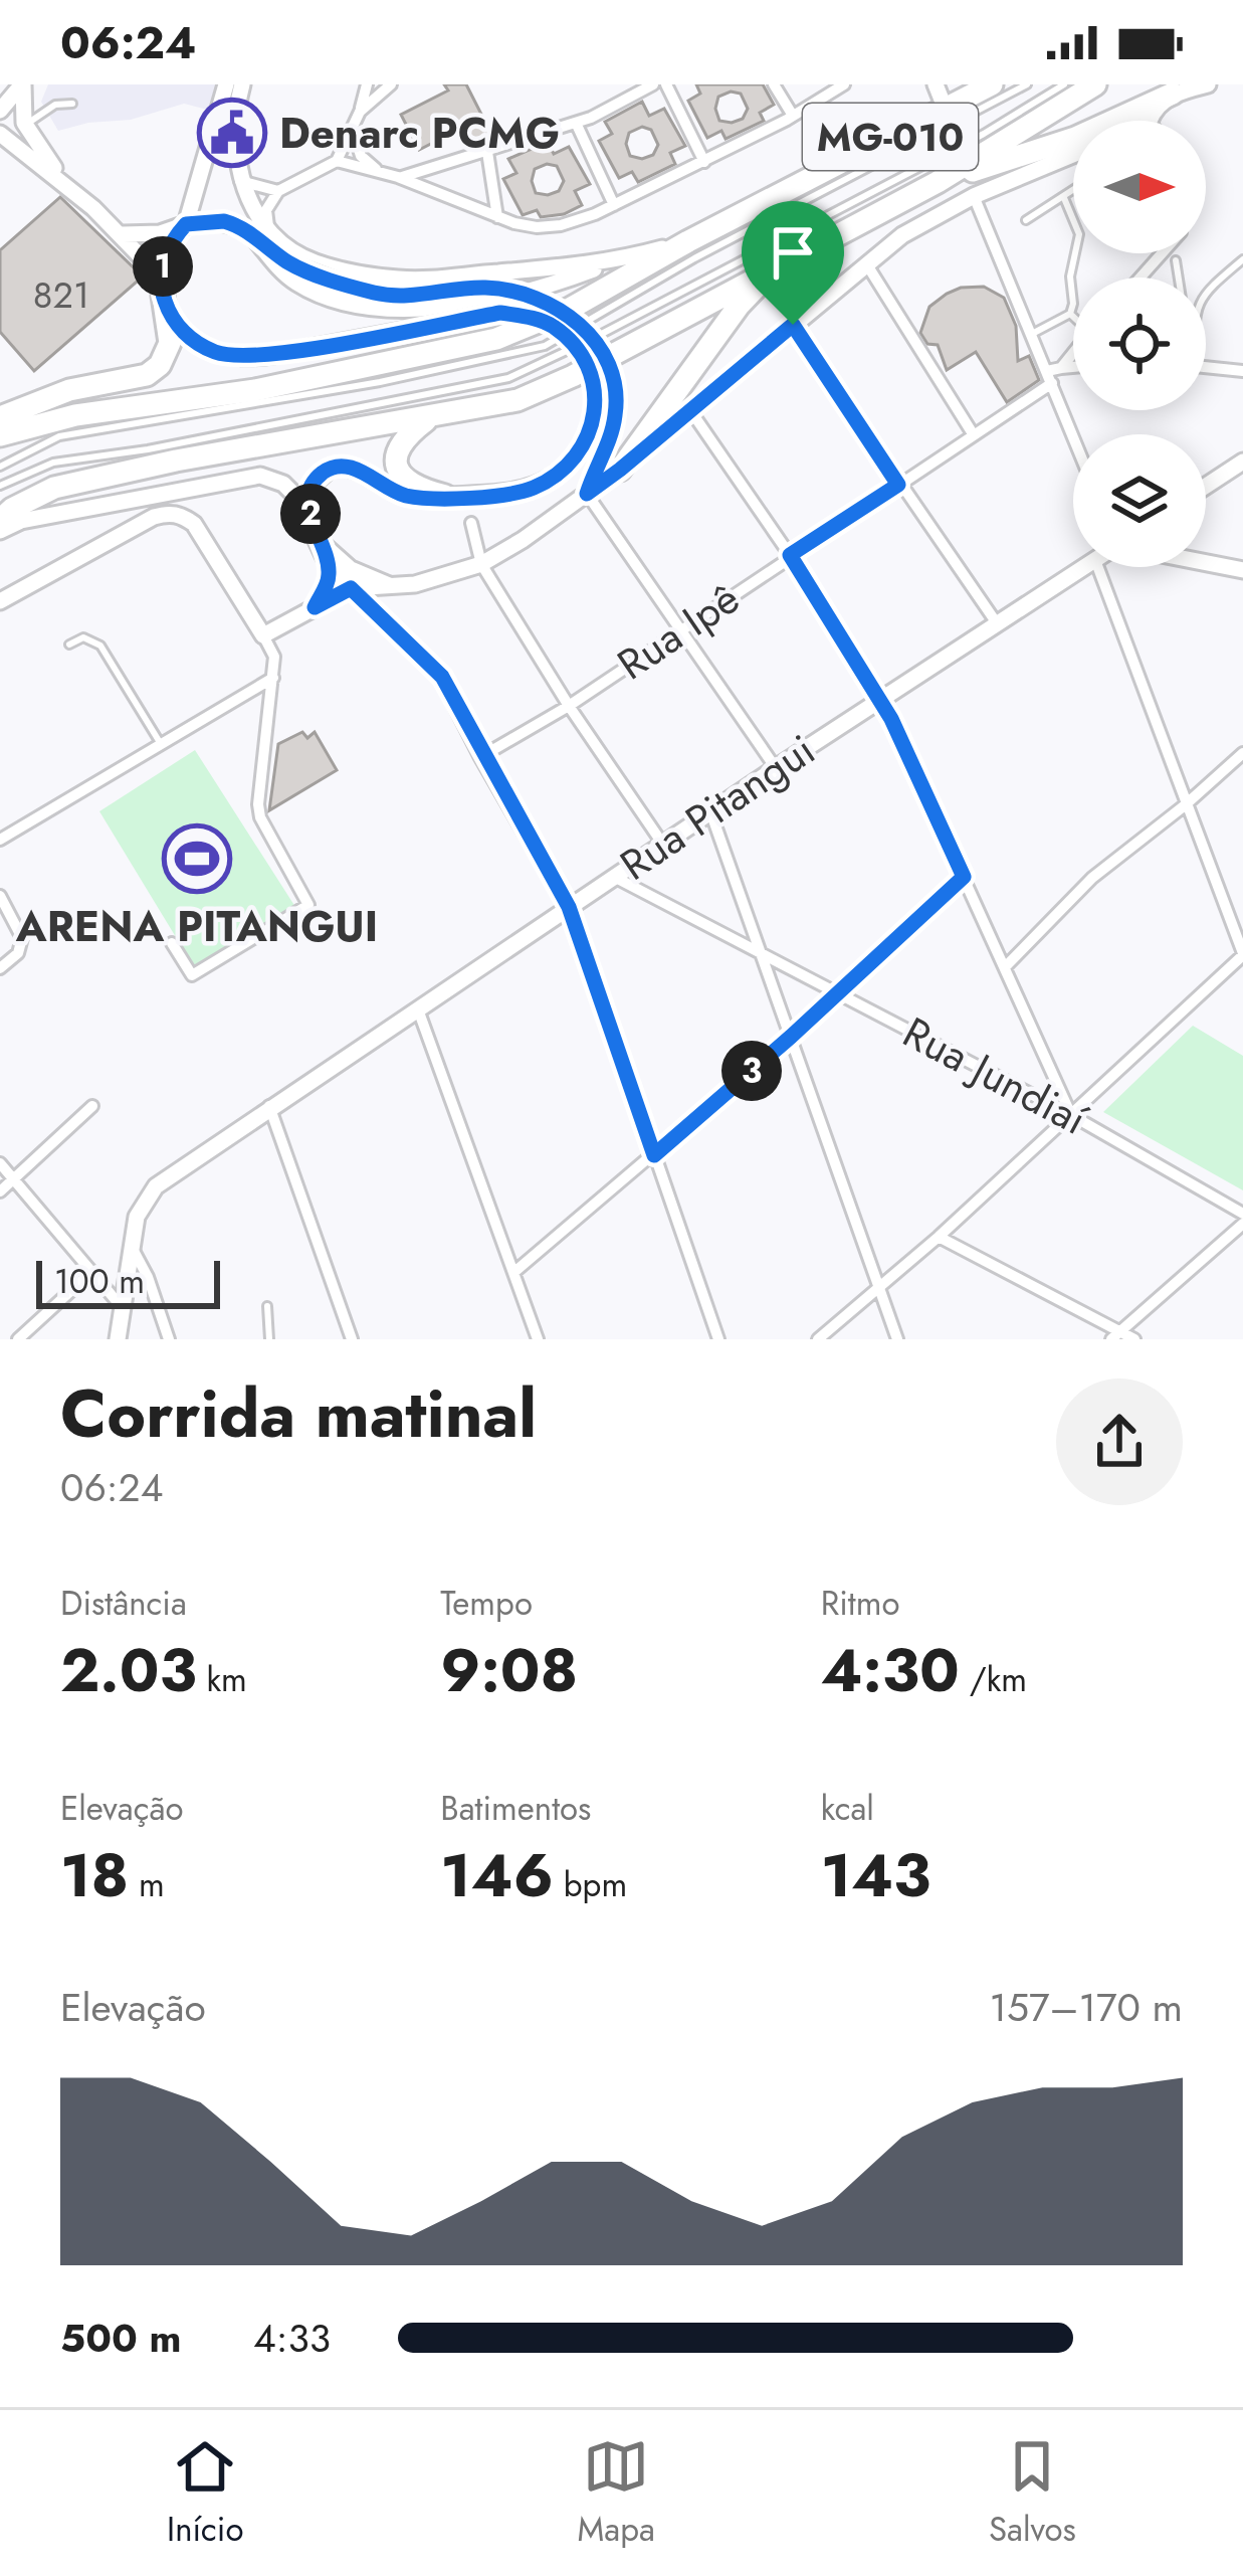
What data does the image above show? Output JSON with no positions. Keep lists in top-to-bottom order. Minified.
{"streets":{"highway":["MG-010"],"street":["Rua Ipê","Rua Pitangui","Rua Jundiaí"]},"crossings":[["Rua Pitangui","Rua Jundiaí"]],"places":{"public building":["Denarc PCMG"],"sports":["ARENA PITANGUI"]},"house_numbers":["821"],"scale_bar":"100 m","north":"right","page":{"status":"06:24","pins":["1","2","3"],"scale":"100 m","heading":["Corrida matinal","06:24"],"stats":[["Distância","2.03 km"],["Tempo","9:08"],["Ritmo","4:30 /km"],["Elevação","18 m"],["Batimentos","146 bpm"],["kcal","143"]],"chart":["Elevação","157–170 m"],"list":[{"name":"500 m","note":"4:33"}],"tabs":["Início","Mapa","Salvos"]}}
